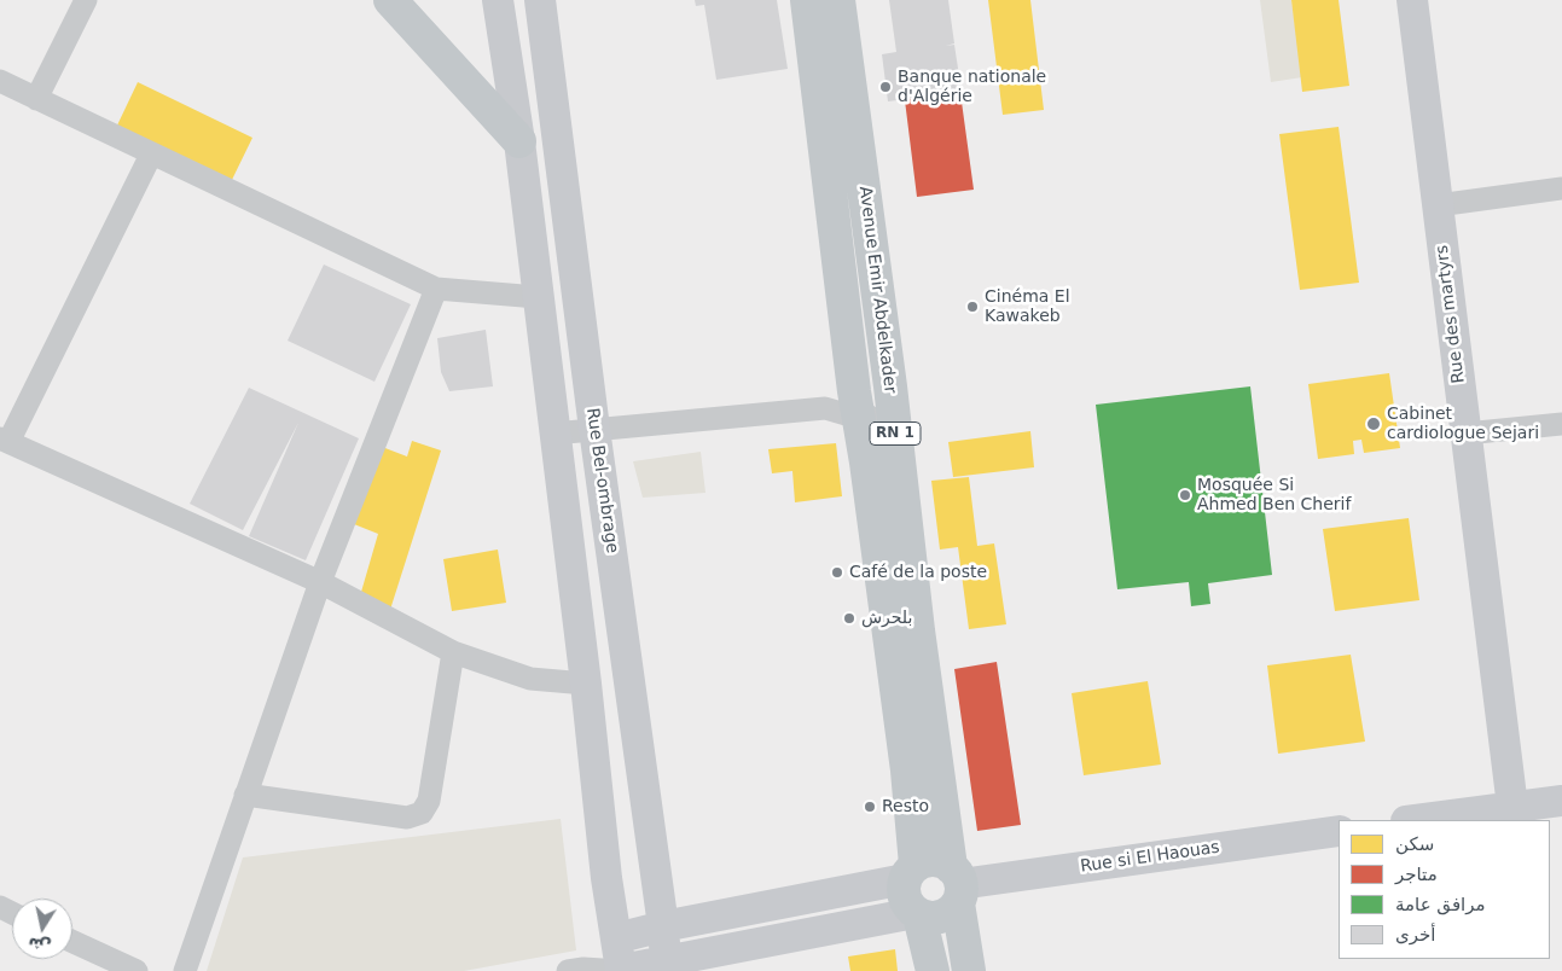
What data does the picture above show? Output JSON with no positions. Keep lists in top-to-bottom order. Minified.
{"streets":{"main road":["Avenue Emir Abdelkader","RN 1"],"street":["Rue des martyrs","Rue Bel-ombrage","Rue si El Haouas"]},"crossings":[["Avenue Emir Abdelkader","Rue si El Haouas"]],"places":["Banque nationale d'Algérie","Cinéma El Kawakeb","Cabinet cardiologue Sejari","Mosquée Si Ahmed Ben Cherif","Café de la poste","بلحرش","Resto"],"legend":["سكن","متاجر","مرافق عامة","أخرى"],"north":"bottom"}
